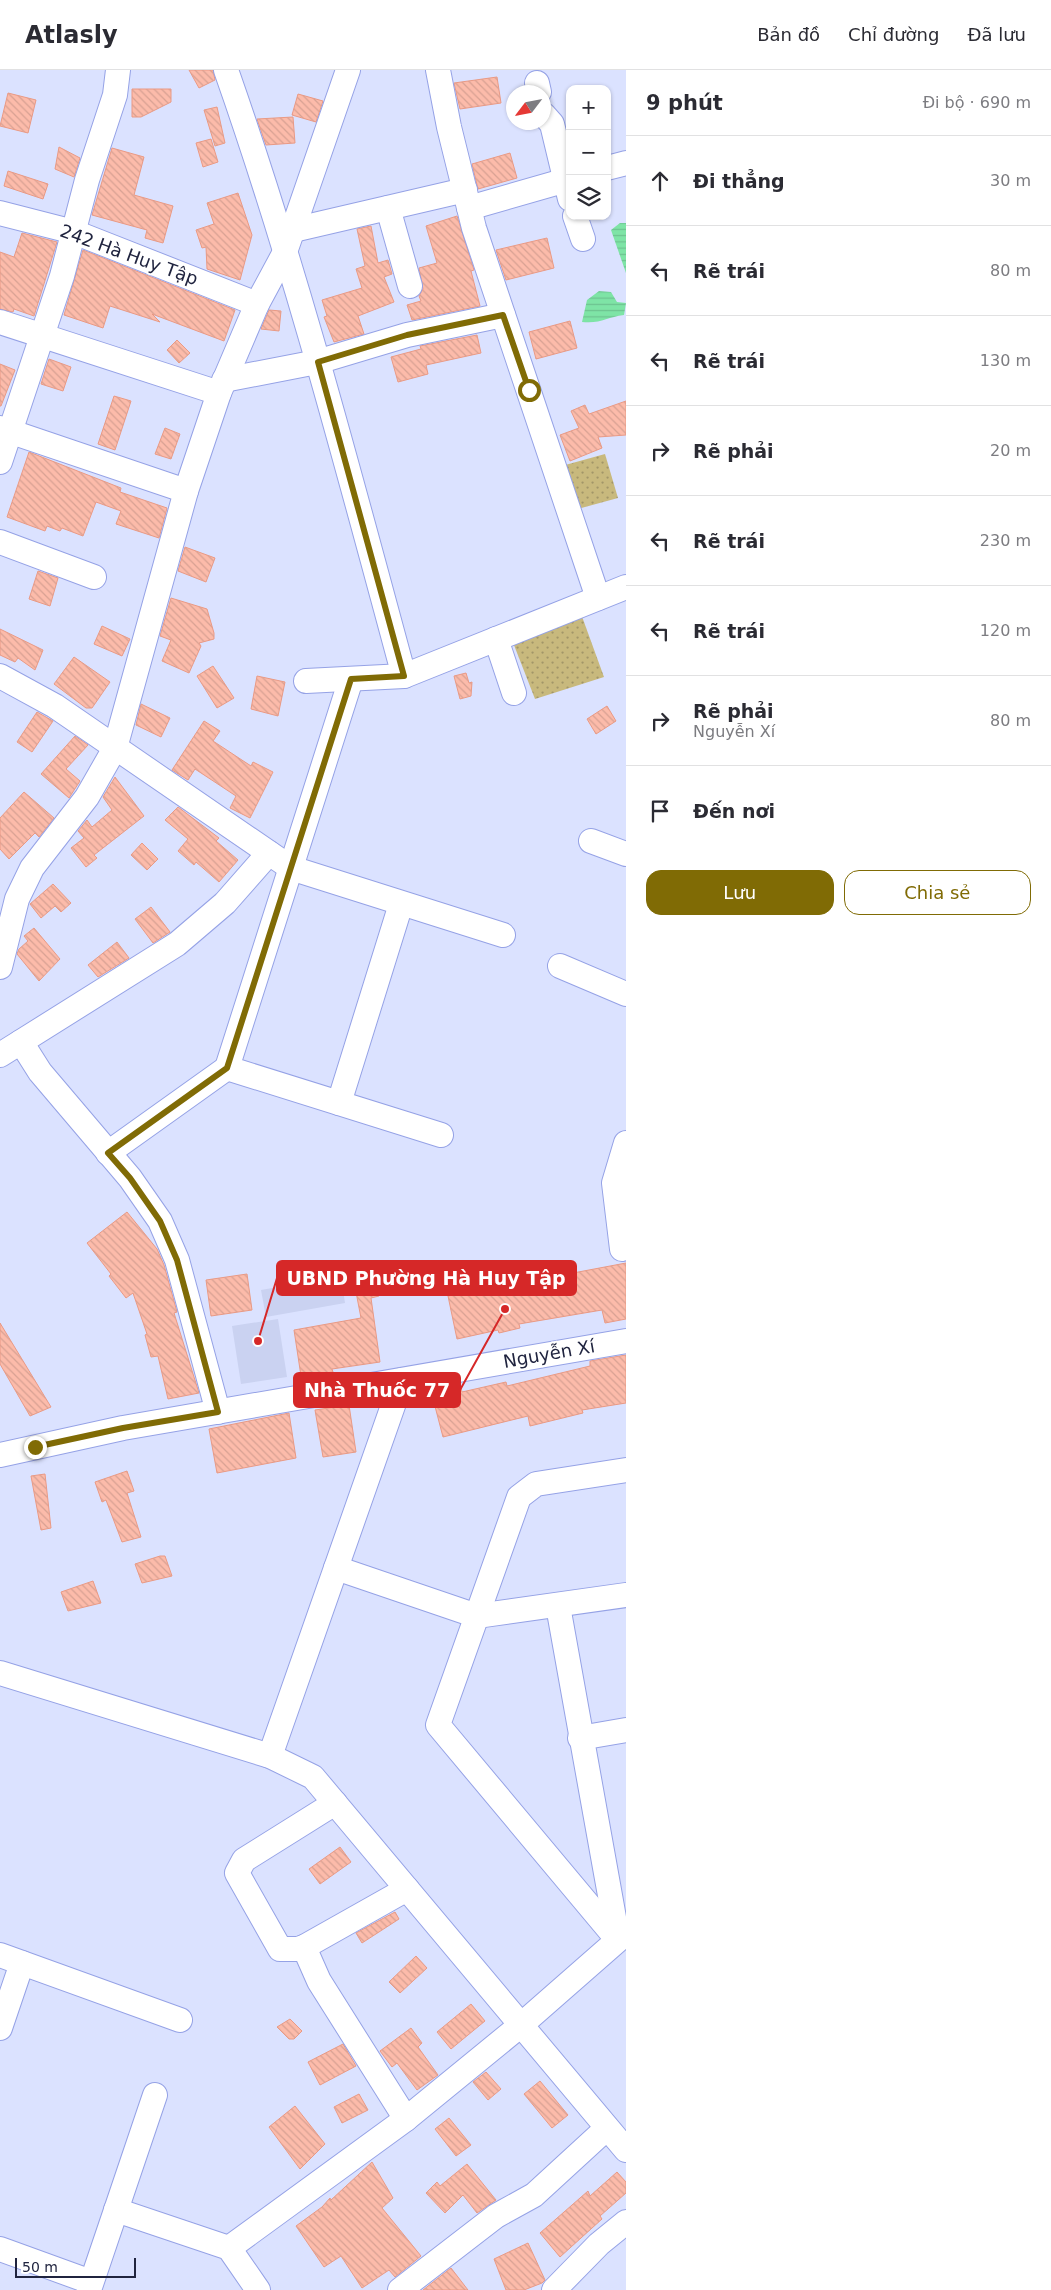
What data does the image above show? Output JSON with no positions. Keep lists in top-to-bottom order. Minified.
{"streets":{"street":["242 Hà Huy Tập","Nguyễn Xí"]},"places":["Nhà Thuốc 77","UBND Phường Hà Huy Tập"],"scale_bar":"50 m","north":"bottom left","page":{"header":"Atlasly","nav":["Bản đồ","Chỉ đường","Đã lưu"],"heading":["9 phút","Đi bộ · 690 m"],"map_buttons":["+","−"],"list":[["Đi thẳng","30 m"],["Rẽ trái","80 m"],["Rẽ trái","130 m"],["Rẽ phải","20 m"],["Rẽ trái","230 m"],["Rẽ trái","120 m"],["Rẽ phải","Nguyễn Xí","80 m"],"Đến nơi"],"buttons":["Lưu","Chia sẻ"],"scale":"50 m"}}
